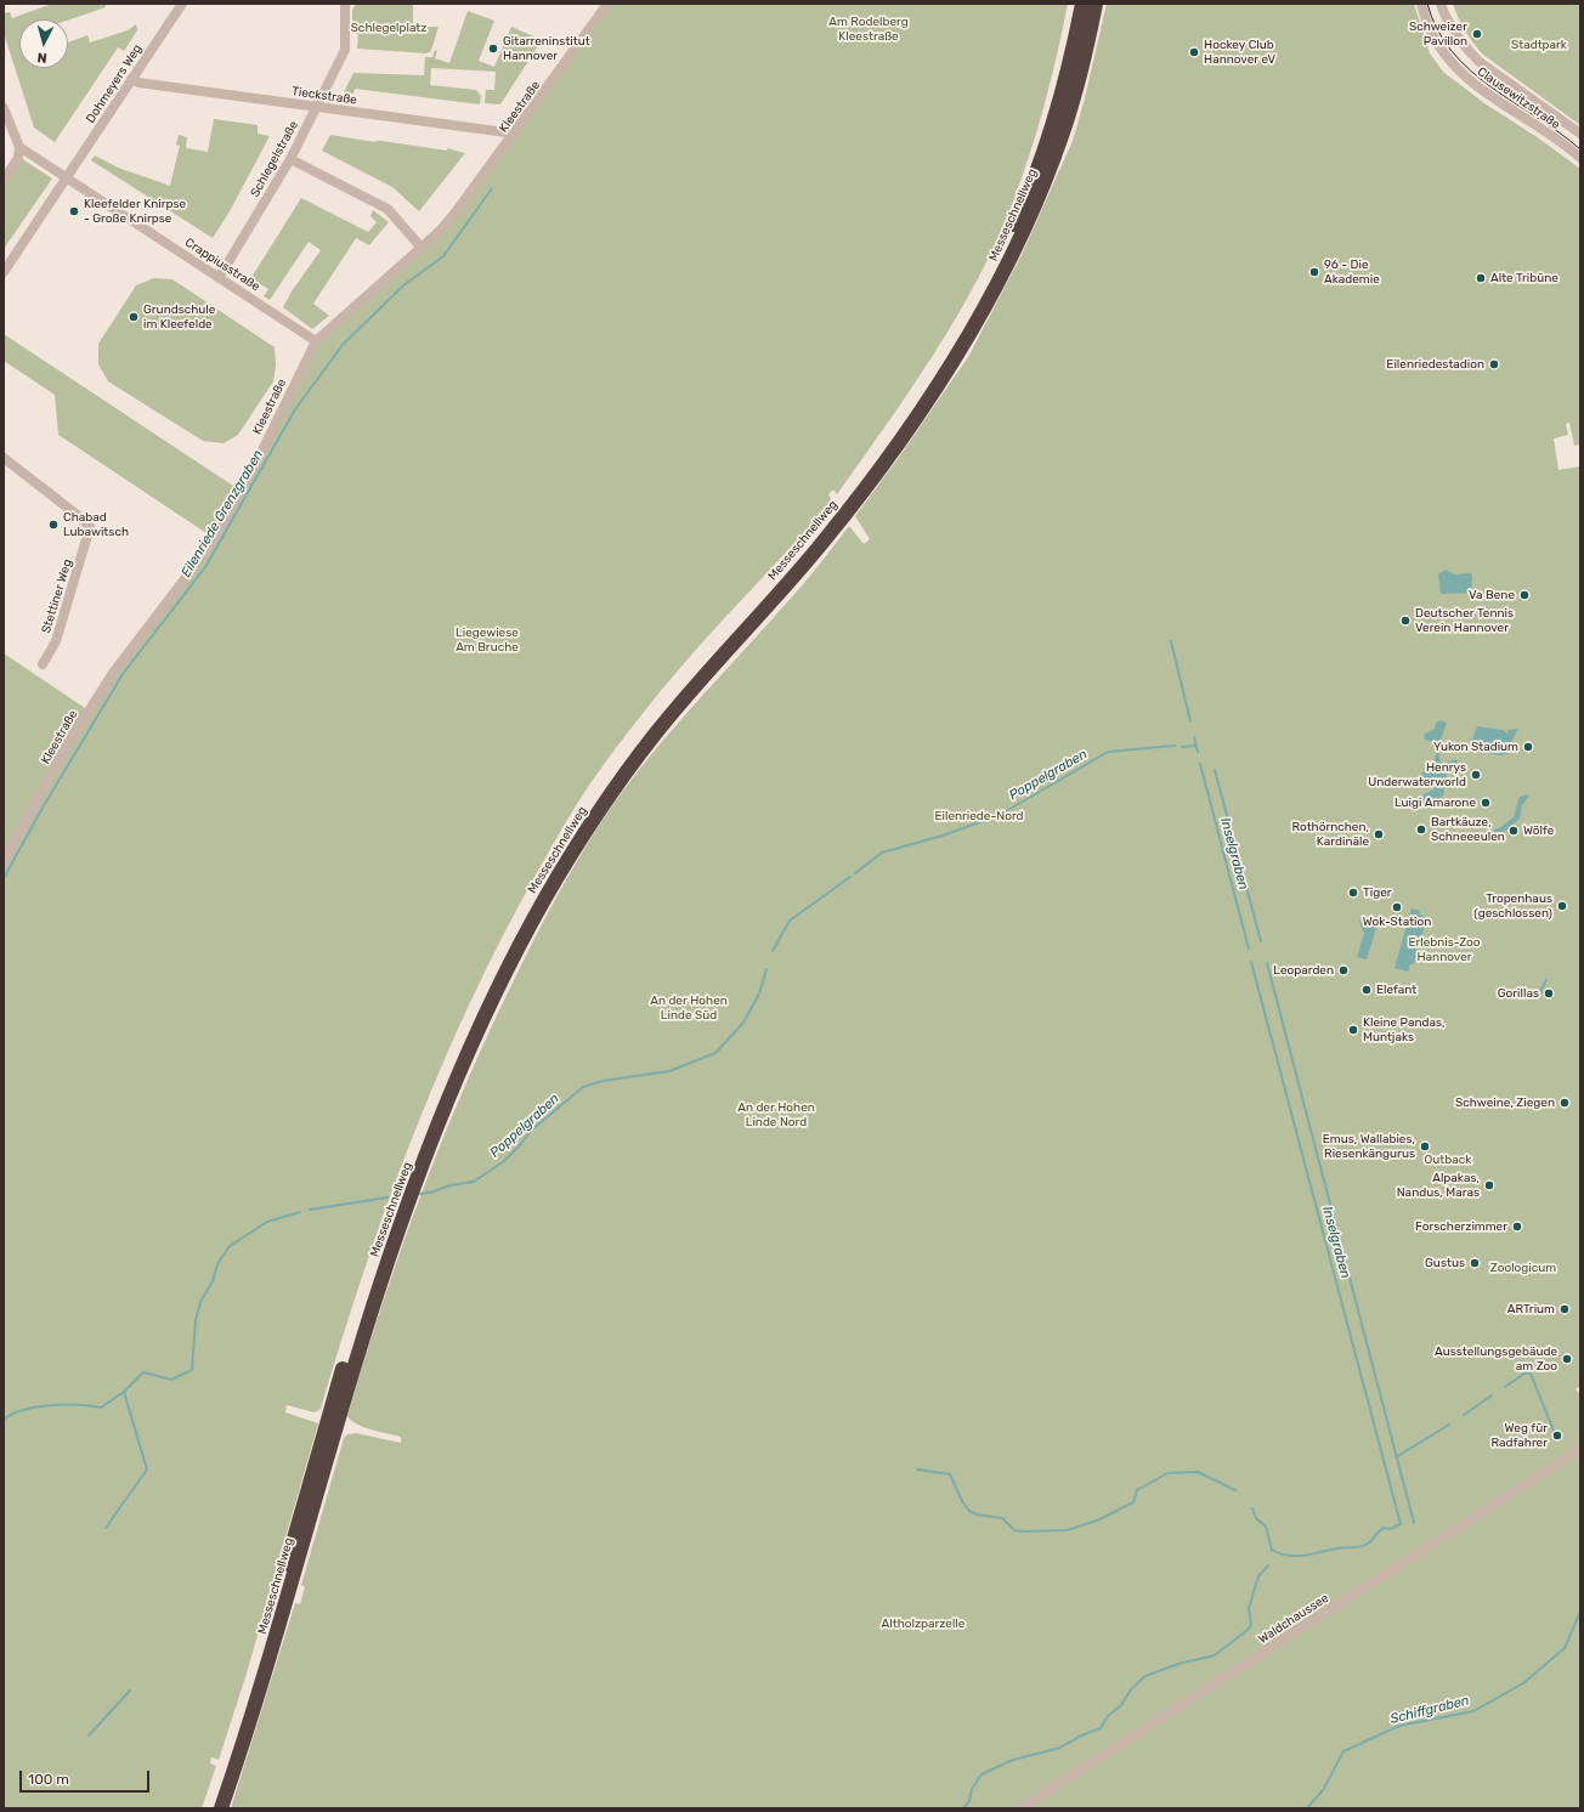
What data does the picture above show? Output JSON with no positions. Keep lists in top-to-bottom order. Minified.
{"streets":{"highway":["Messeschnellweg"],"street":["Dohmeyers Weg","Tieckstraße","Clausewitzstraße","Kleestraße","Schlegelstraße","Crappiusstraße","Stettiner Weg","Waldchaussee"]},"crossings":[["Dohmeyers Weg","Tieckstraße"],["Dohmeyers Weg","Crappiusstraße"],["Tieckstraße","Kleestraße"],["Tieckstraße","Schlegelstraße"],["Kleestraße","Crappiusstraße"],["Schlegelstraße","Crappiusstraße"]],"water":["Eilenriede Grenzgraben","Poppelgraben","Inselgraben","Schiffgraben"],"parks":["Am Rodelberg Kleestraße","Schlegelplatz","Stadtpark","Liegewiese Am Bruche","Eilenriede-Nord","Erlebnis-Zoo Hannover","An der Hohen Linde Süd","An der Hohen Linde Nord","Outback","Zoologicum","Altholzparzelle"],"places":["Schweizer Pavillon","Gitarreninstitut Hannover","Hockey Club Hannover eV","Kleefelder Knirpse - Große Knirpse","96 - Die Akademie","Alte Tribüne","Grundschule im Kleefelde","Eilenriedestadion","Chabad Lubawitsch","Va Bene","Deutscher Tennis Verein Hannover","Yukon Stadium","Henrys Underwaterworld","Luigi Amarone","Bartkäuze, Schneeeulen","Wölfe","Rothörnchen, Kardinäle","Tiger","Tropenhaus (geschlossen)","Wok-Station","Leoparden","Elefant","Gorillas","Kleine Pandas, Muntjaks","Schweine, Ziegen","Emus, Wallabies, Riesenkängurus","Alpakas, Nandus, Maras","Forscherzimmer","Gustus","ARTrium","Ausstellungsgebäude am Zoo","Weg für Radfahrer"],"scale_bar":"100 m","north":"bottom"}
